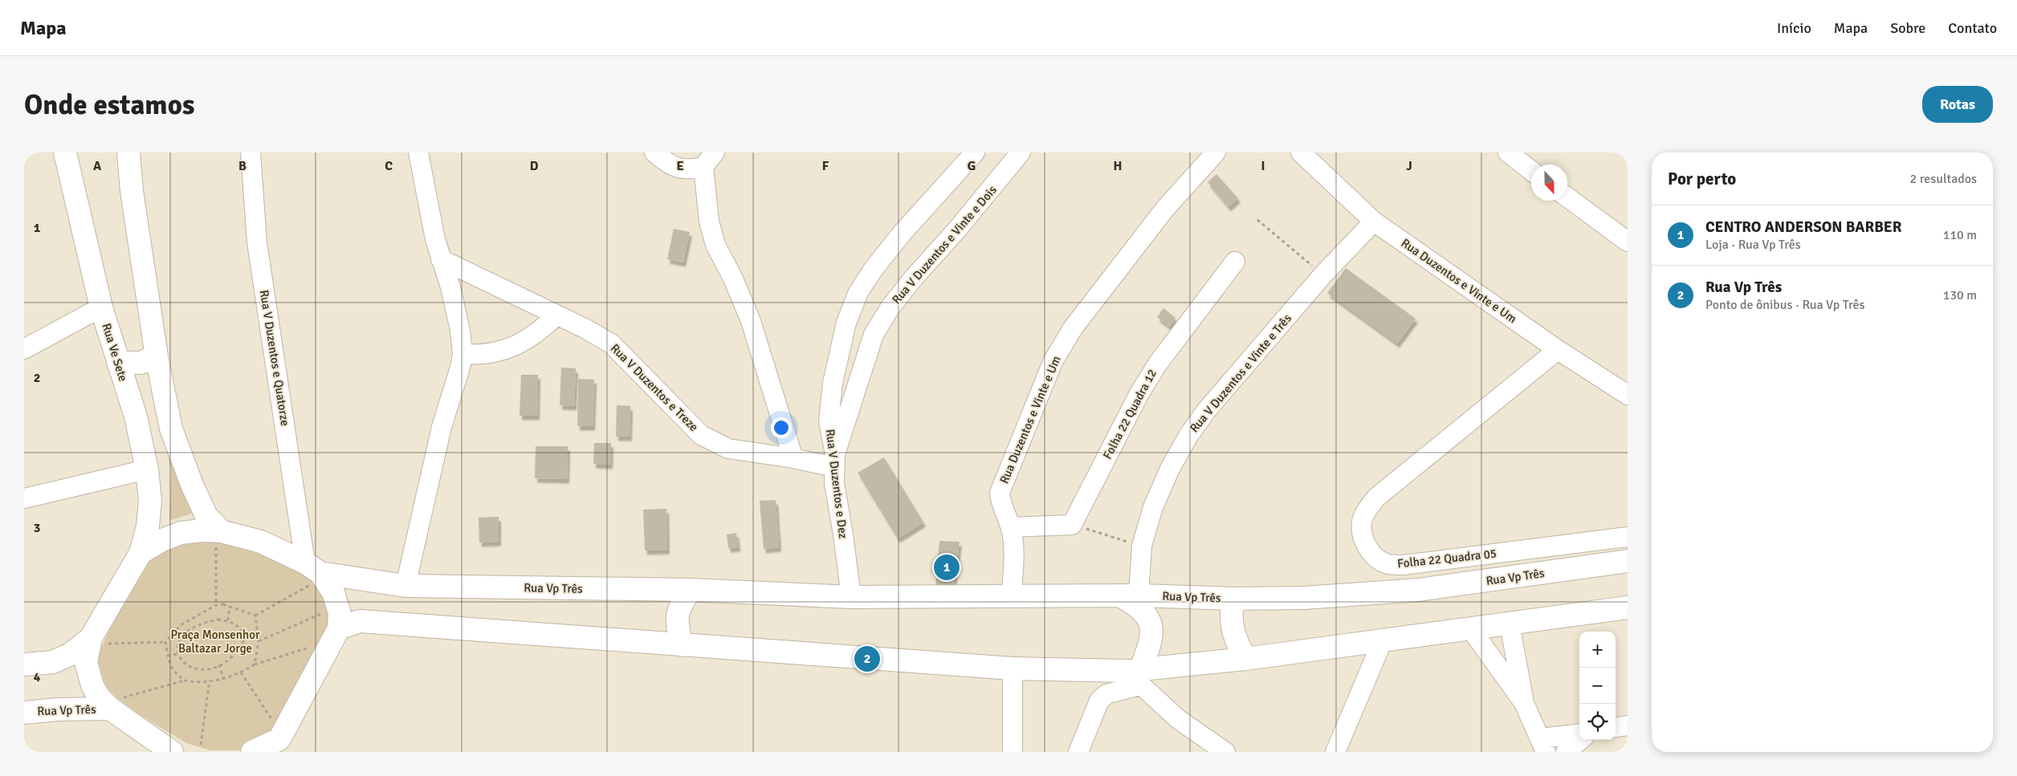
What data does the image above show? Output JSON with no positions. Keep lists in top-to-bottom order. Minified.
{"streets":{"main road":["Rua Ve Sete","Rua Vp Três"],"street":["Rua V Duzentos e Vinte e Dois","Rua Duzentos e Vinte e Um","Rua V Duzentos e Quatorze","Rua V Duzentos e Vinte e Três","Rua V Duzentos e Treze","Folha 22 Quadra 12","Rua V Duzentos e Dez","Folha 22 Quadra 05"]},"crossings":[["Rua V Duzentos e Vinte e Dois","Rua V Duzentos e Treze"],["Rua V Duzentos e Vinte e Dois","Rua V Duzentos e Dez"],["Rua Duzentos e Vinte e Um","Rua V Duzentos e Vinte e Três"],["Rua Duzentos e Vinte e Um","Folha 22 Quadra 05"],["Rua Duzentos e Vinte e Um","Rua Vp Três"],["Rua V Duzentos e Quatorze","Rua Vp Três"],["Rua V Duzentos e Vinte e Três","Rua Vp Três"],["Rua V Duzentos e Treze","Rua V Duzentos e Dez"],["Rua V Duzentos e Dez","Rua Vp Três"]],"parks":["Praça Monsenhor Baltazar Jorge"],"north":"bottom","page":{"header":"Mapa","nav":["Início","Mapa","Sobre","Contato"],"buttons":"Rotas","title":"Onde estamos","heading":["Por perto","2 resultados"],"list":[{"mark":"1","name":"CENTRO ANDERSON BARBER","note":"Loja · Rua Vp Três","value":"110 m"},{"mark":"2","name":"Rua Vp Três","note":"Ponto de ônibus · Rua Vp Três","value":"130 m"}],"pins":["1","2"],"map_buttons":["+","−"]},"grid":{"columns":["A","B","C","D","E","F","G","H","I","J"],"rows":["1","2","3","4"]}}
